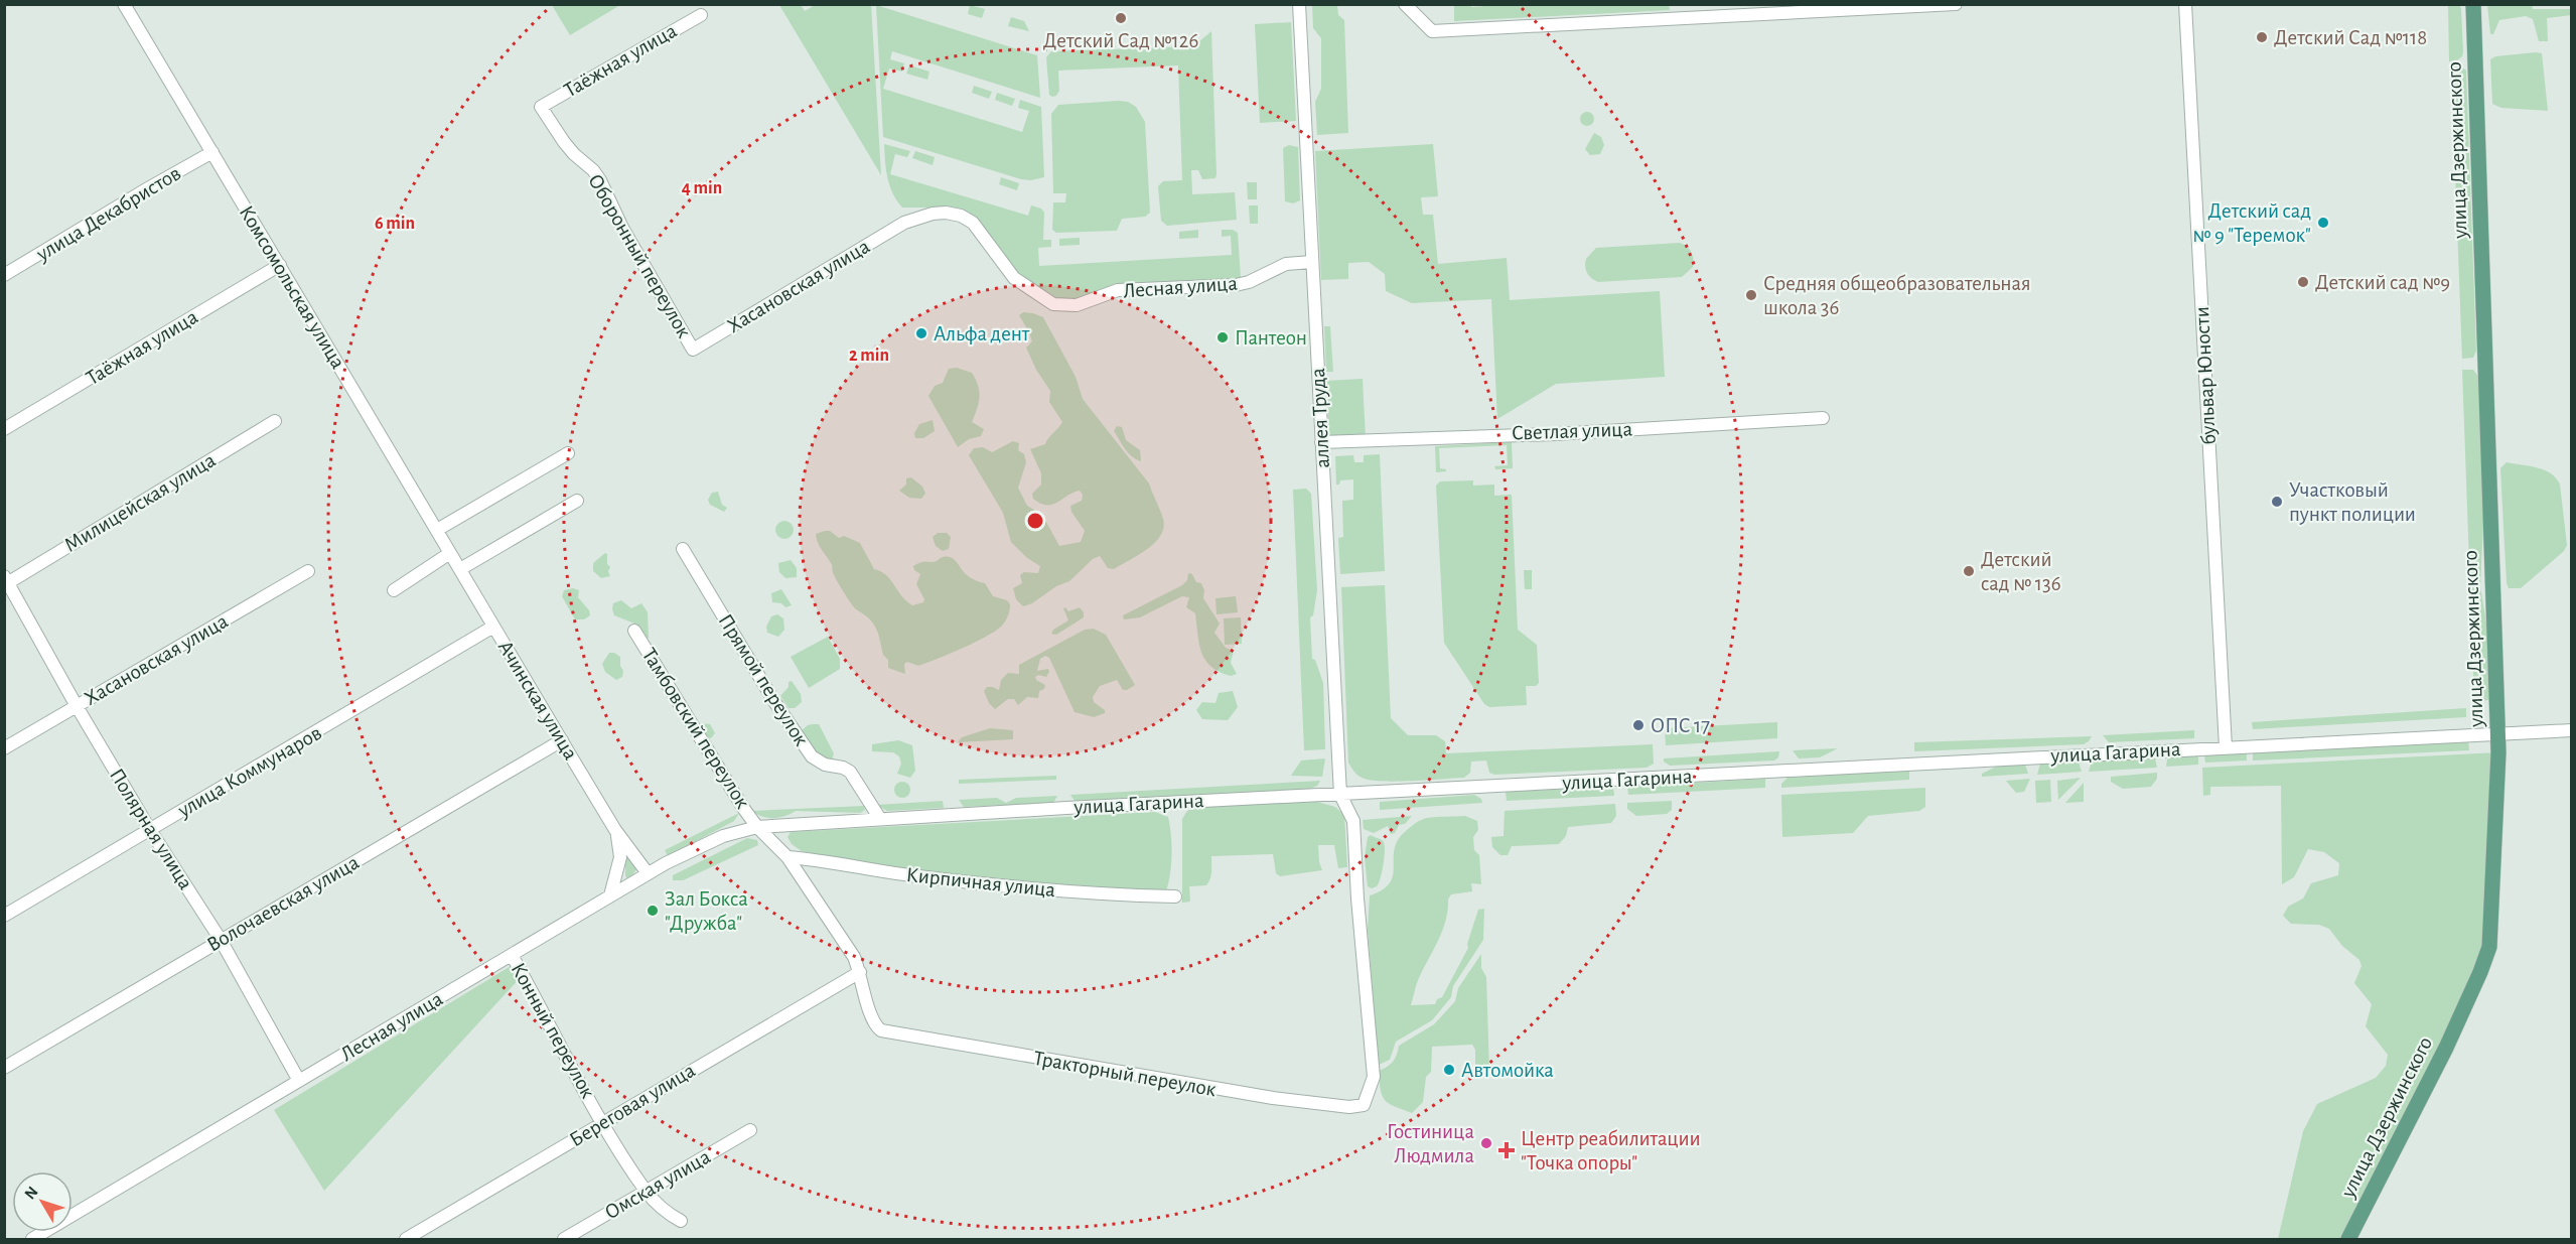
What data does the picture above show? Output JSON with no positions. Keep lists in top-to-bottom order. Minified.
{"streets":{"main road":["улица Дзержинского"],"street":["Таёжная улица","улица Декабристов","Оборонный переулок","Хасановская улица","Комсомольская улица","Лесная улица","бульвар Юности","аллея Труда","Светлая улица","Милицейская улица","Прямой переулок","Ачинская улица","Тамбовский переулок","улица Гагарина","улица Коммунаров","Полярная улица","Кирпичная улица","Волочаевская улица","Конный переулок","Тракторный переулок","Береговая улица","Омская улица"]},"crossings":[["Таёжная улица","Оборонный переулок"],["Таёжная улица","Комсомольская улица"],["улица Дзержинского","улица Гагарина"],["улица Декабристов","Комсомольская улица"],["Оборонный переулок","Хасановская улица"],["Хасановская улица","Лесная улица"],["Хасановская улица","Полярная улица"],["Комсомольская улица","Ачинская улица"],["Лесная улица","аллея Труда"],["Лесная улица","Ачинская улица"],["Лесная улица","Тамбовский переулок"],["Лесная улица","улица Гагарина"],["Лесная улица","Полярная улица"],["Лесная улица","Конный переулок"],["бульвар Юности","улица Гагарина"],["аллея Труда","Светлая улица"],["аллея Труда","улица Гагарина"],["аллея Труда","Тракторный переулок"],["Милицейская улица","Полярная улица"],["Прямой переулок","улица Гагарина"],["Ачинская улица","улица Коммунаров"],["Ачинская улица","Волочаевская улица"],["Тамбовский переулок","улица Гагарина"],["Тамбовский переулок","Кирпичная улица"],["Тамбовский переулок","Тракторный переулок"],["Тамбовский переулок","Береговая улица"],["улица Гагарина","Тракторный переулок"],["улица Коммунаров","Полярная улица"],["Полярная улица","Волочаевская улица"],["Конный переулок","Береговая улица"],["Конный переулок","Омская улица"]],"places":{"other":["Детский Сад №126","Детский Сад №118","Детский сад № 9 \"Теремок\"","Детский сад №9","Средняя общеобразовательная школа 36","Альфа дент","Пантеон","Участковый пункт полиции","Детский сад № 136","ОПС 17","Зал Бокса \"Дружба\"","Автомойка","Гостиница Людмила"],"health":["Центр реабилитации \"Точка опоры\""]},"north":"top left","rings":["4 min","6 min","2 min"]}
